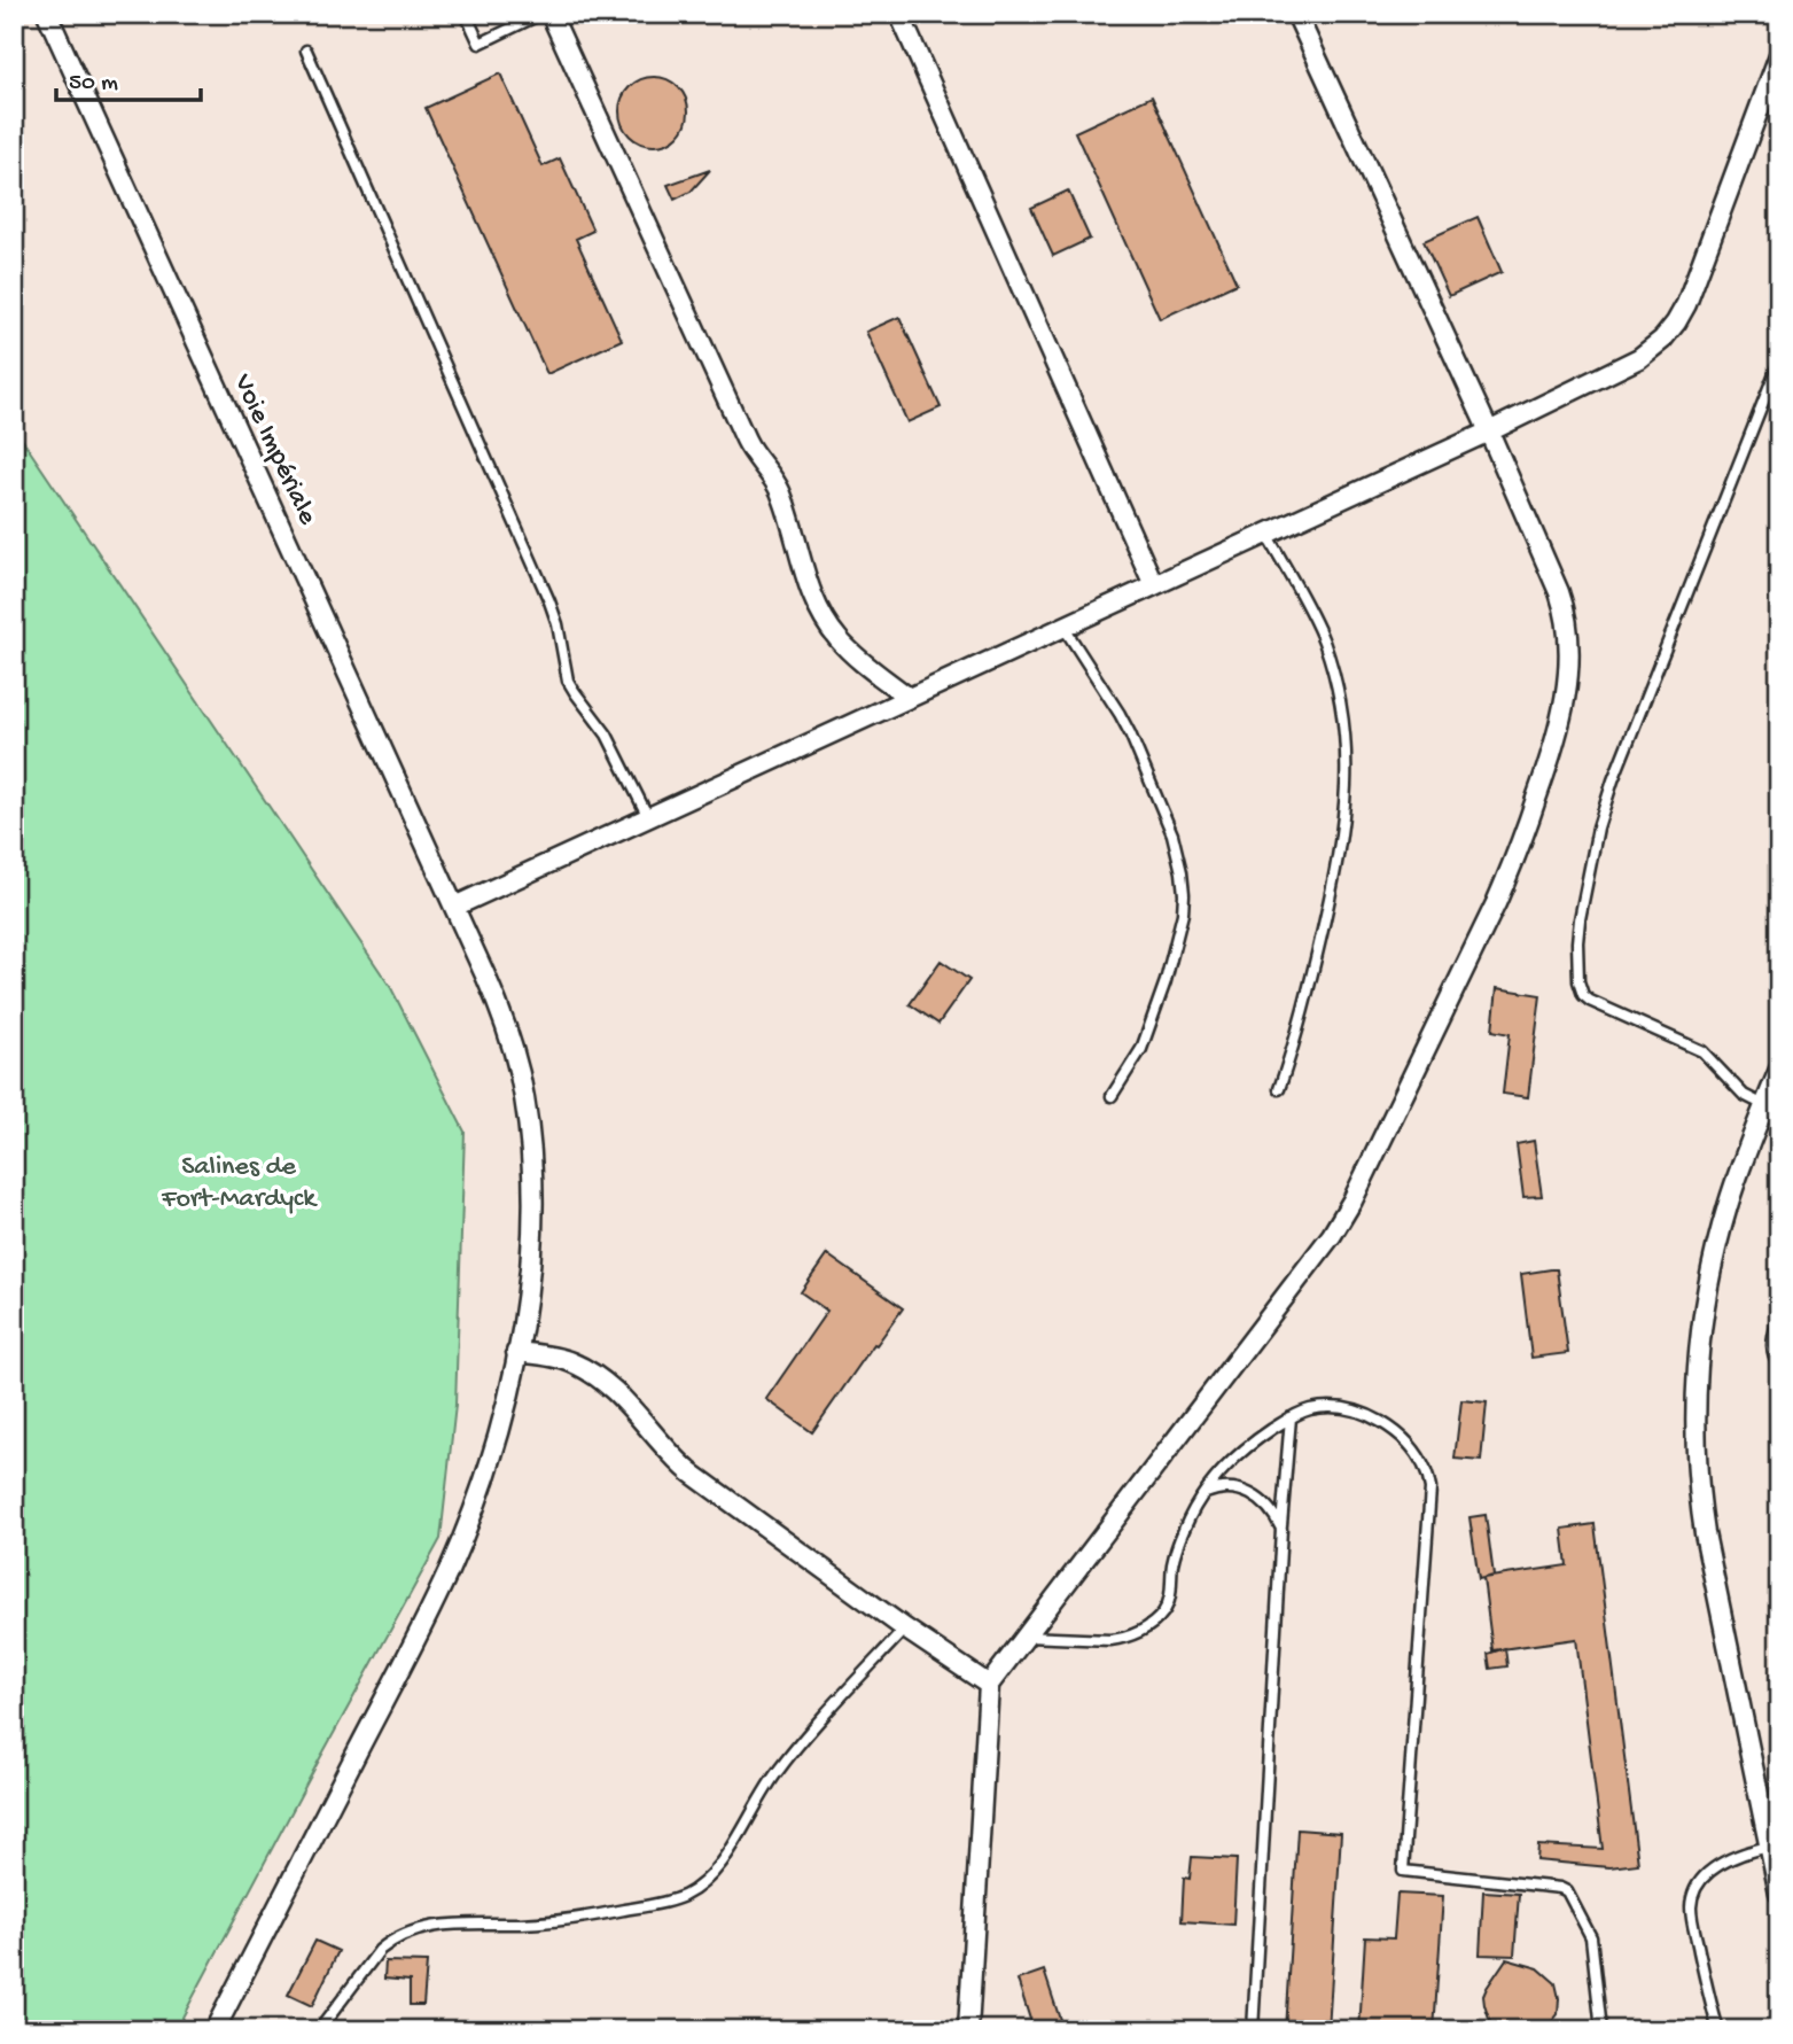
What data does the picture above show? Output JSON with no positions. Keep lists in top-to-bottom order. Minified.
{"streets":{"street":["Voie Impériale"]},"parks":["Salines de Fort-Mardyck"],"scale_bar":"50 m"}
